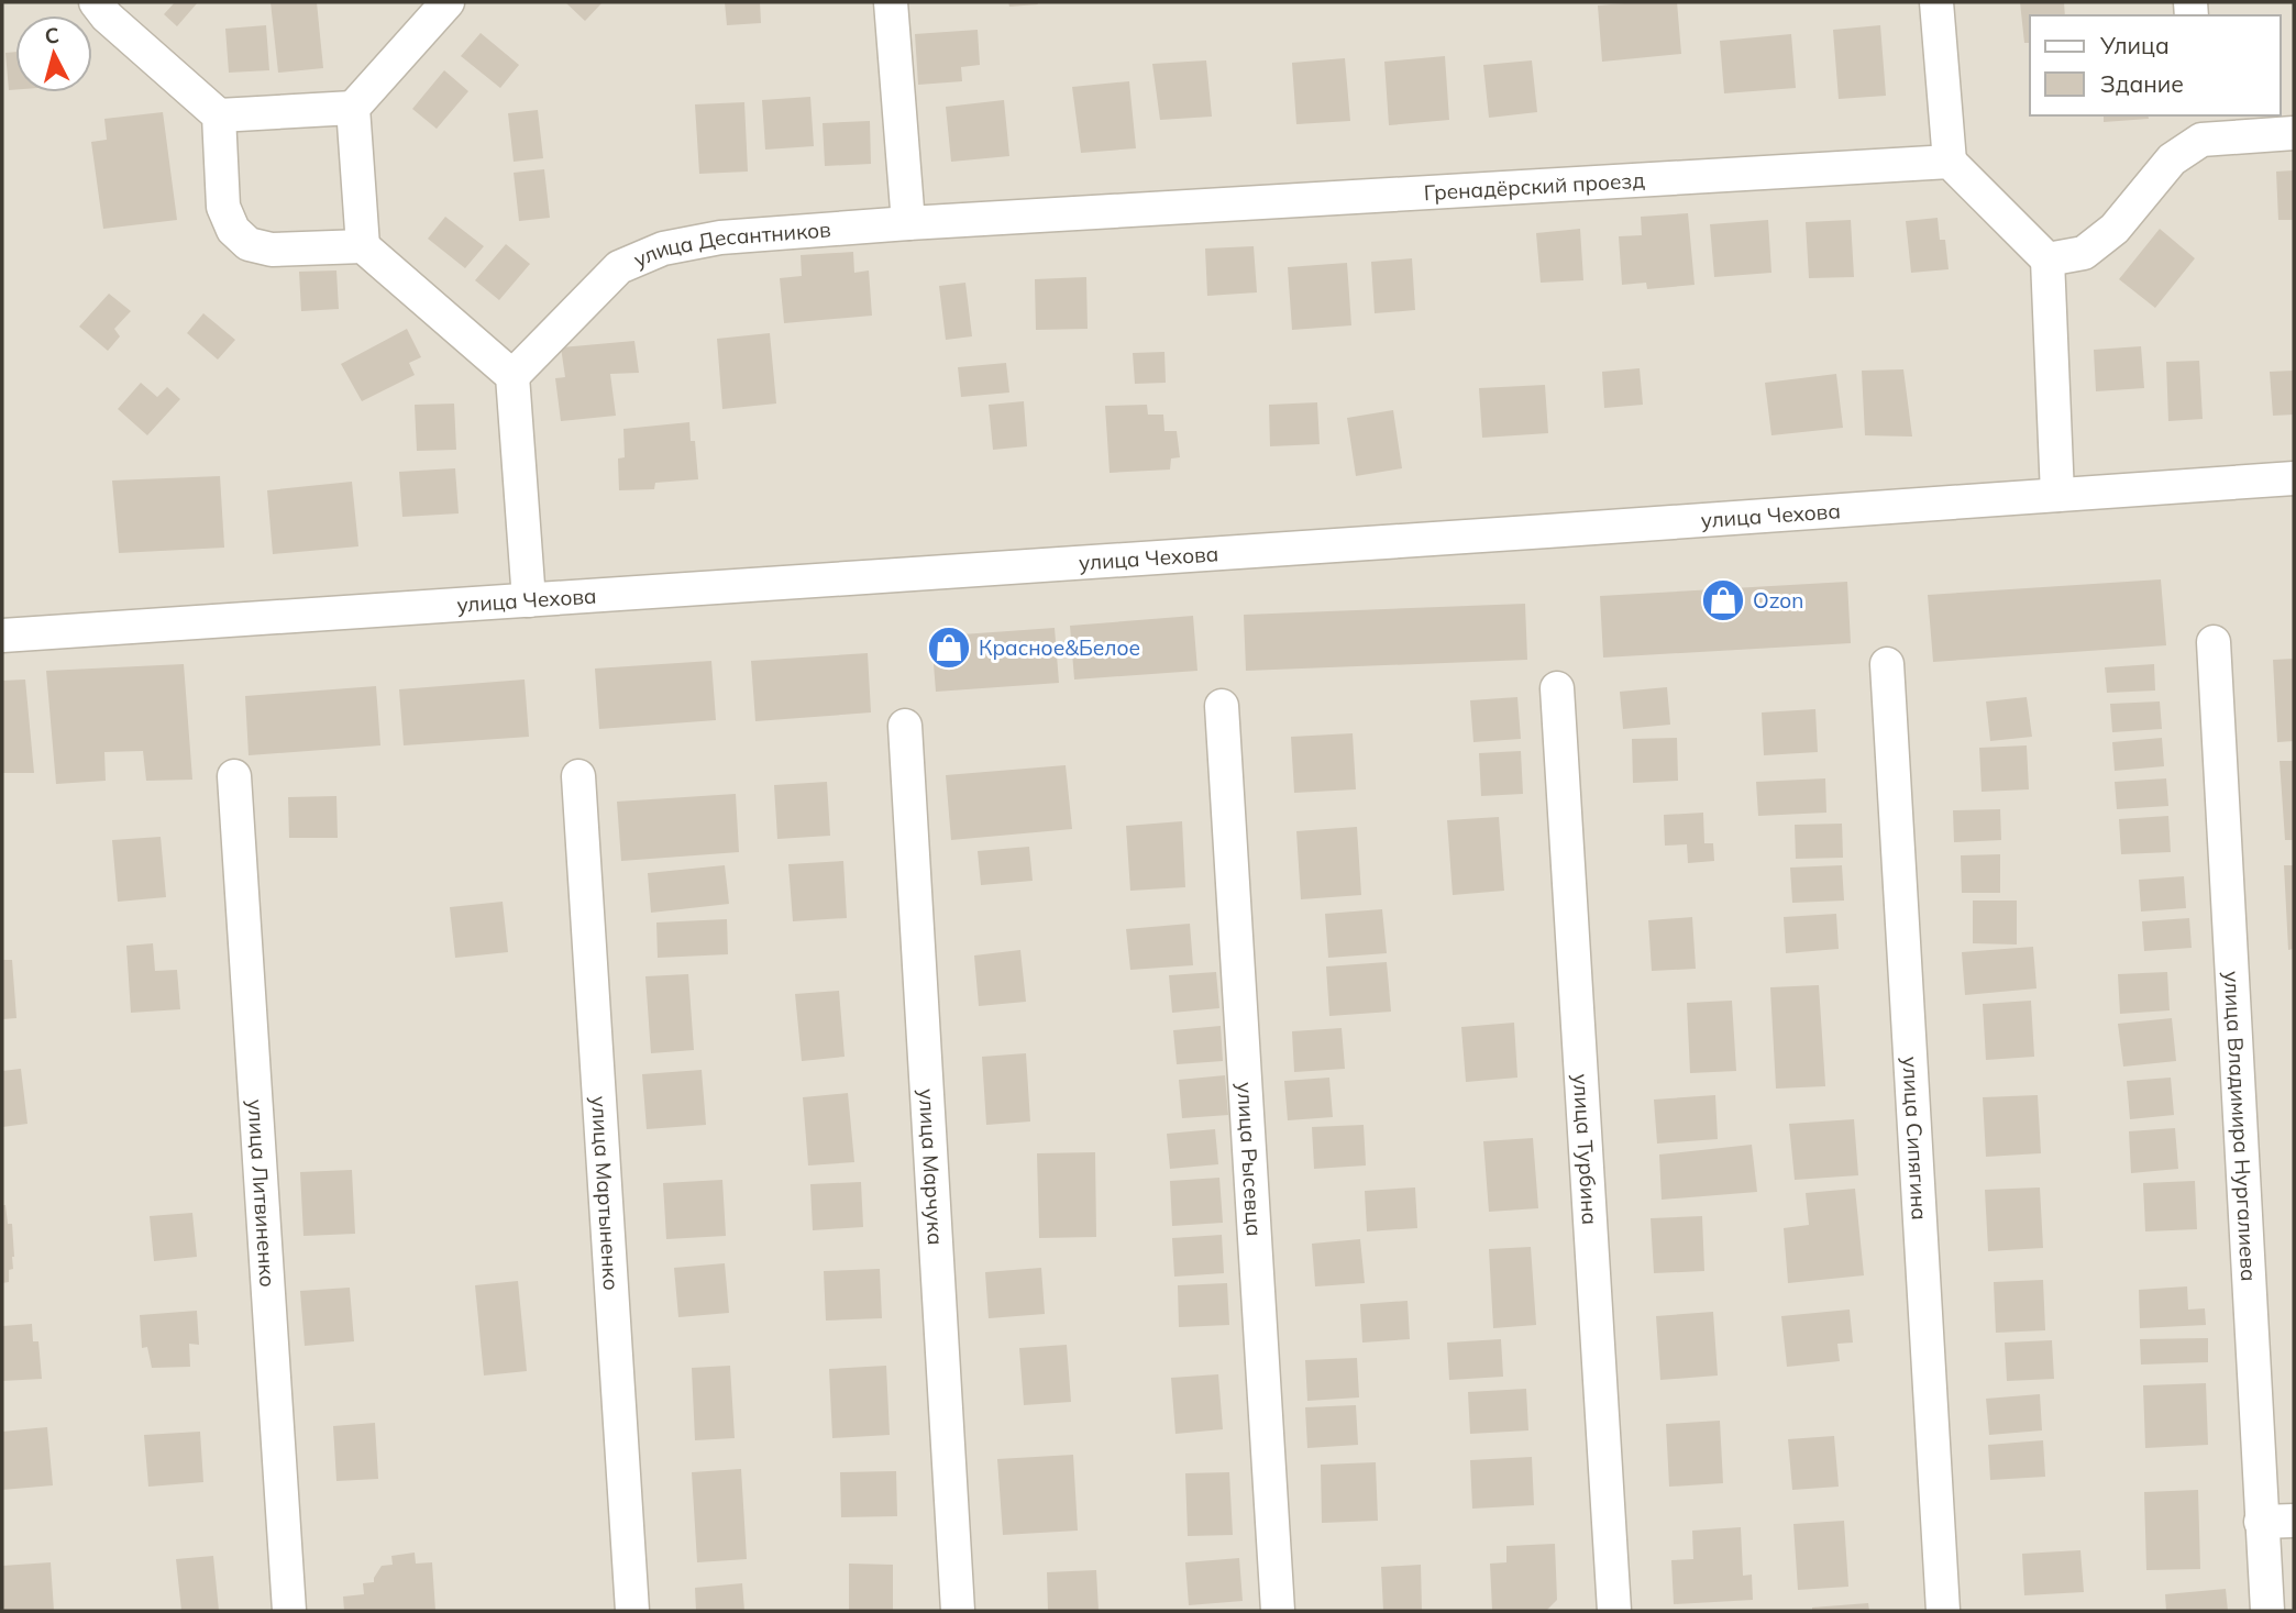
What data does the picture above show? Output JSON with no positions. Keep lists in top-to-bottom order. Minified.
{"streets":{"street":["Гренадёрский проезд","улица Десантников","улица Чехова","улица Владимира Нургалиева","улица Сипягина","улица Турбина","улица Рысевца","улица Марчука","улица Мартыненко","улица Литвиненко"]},"crossings":[["Гренадёрский проезд","улица Десантников"]],"places":{"shop":["Ozon","Красное&Белое"]},"legend":["Улица","Здание"],"north":"top"}
